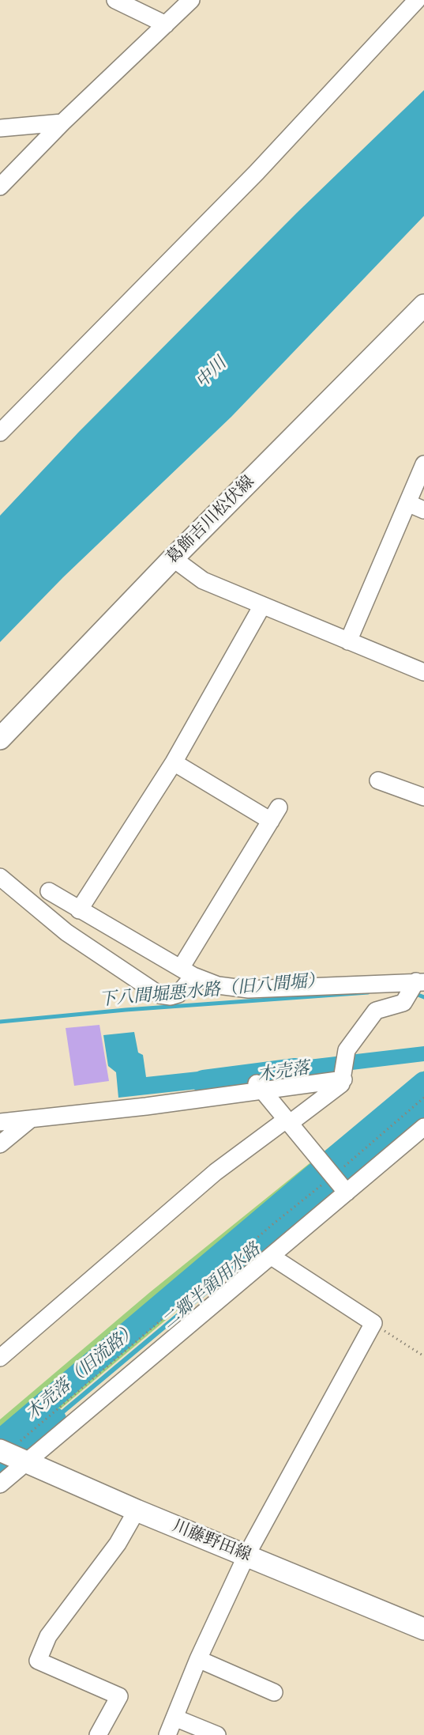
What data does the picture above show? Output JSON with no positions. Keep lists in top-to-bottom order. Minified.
{"streets":{"main road":["葛飾吉川松伏線","川藤野田線"]},"water":["中川","下八間堀悪水路（旧八間堀）","木売落","二郷半領用水路","木売落（旧流路）"]}
